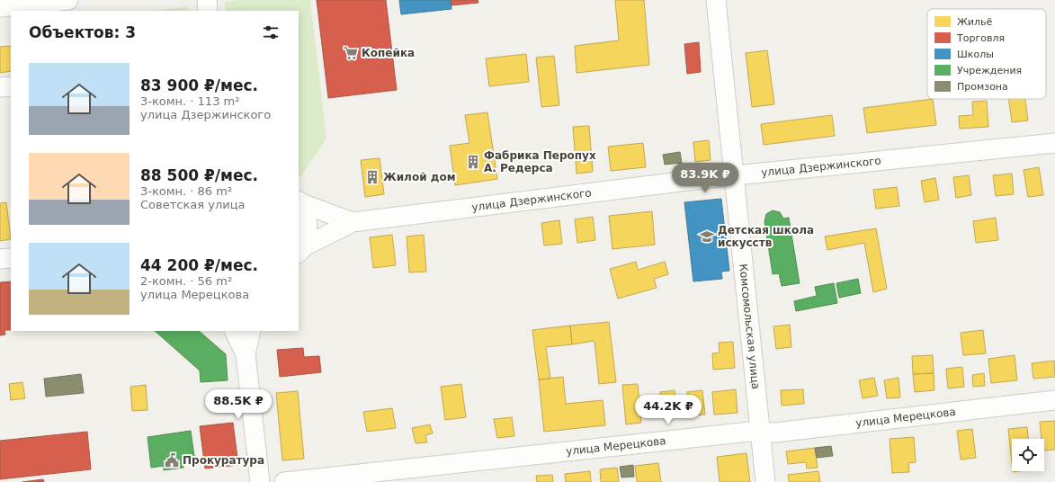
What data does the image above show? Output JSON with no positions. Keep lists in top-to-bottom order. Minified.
{"streets":{"street":["улица Дзержинского","Комсомольская улица","улица Мерецкова"]},"crossings":[["улица Дзержинского","Комсомольская улица"],["Комсомольская улица","улица Мерецкова"]],"places":{"supermarket":["Копейка"],"building":["Фабрика Перопух А. Редерса","Жилой дом"],"school or university":["Детская школа искусств"],"public building":["Прокуратура"]},"legend":["Жильё","Торговля","Школы","Учреждения","Промзона"],"page":{"heading":"Объектов: 3","list":[{"name":"83 900 ₽/мес.","note":"3-комн. · 113 m² · улица Дзержинского"},{"name":"88 500 ₽/мес.","note":"3-комн. · 86 m² · Советская улица"},{"name":"44 200 ₽/мес.","note":"2-комн. · 56 m² · улица Мерецкова"}],"price":["83.9K ₽","88.5K ₽","44.2K ₽"]}}
